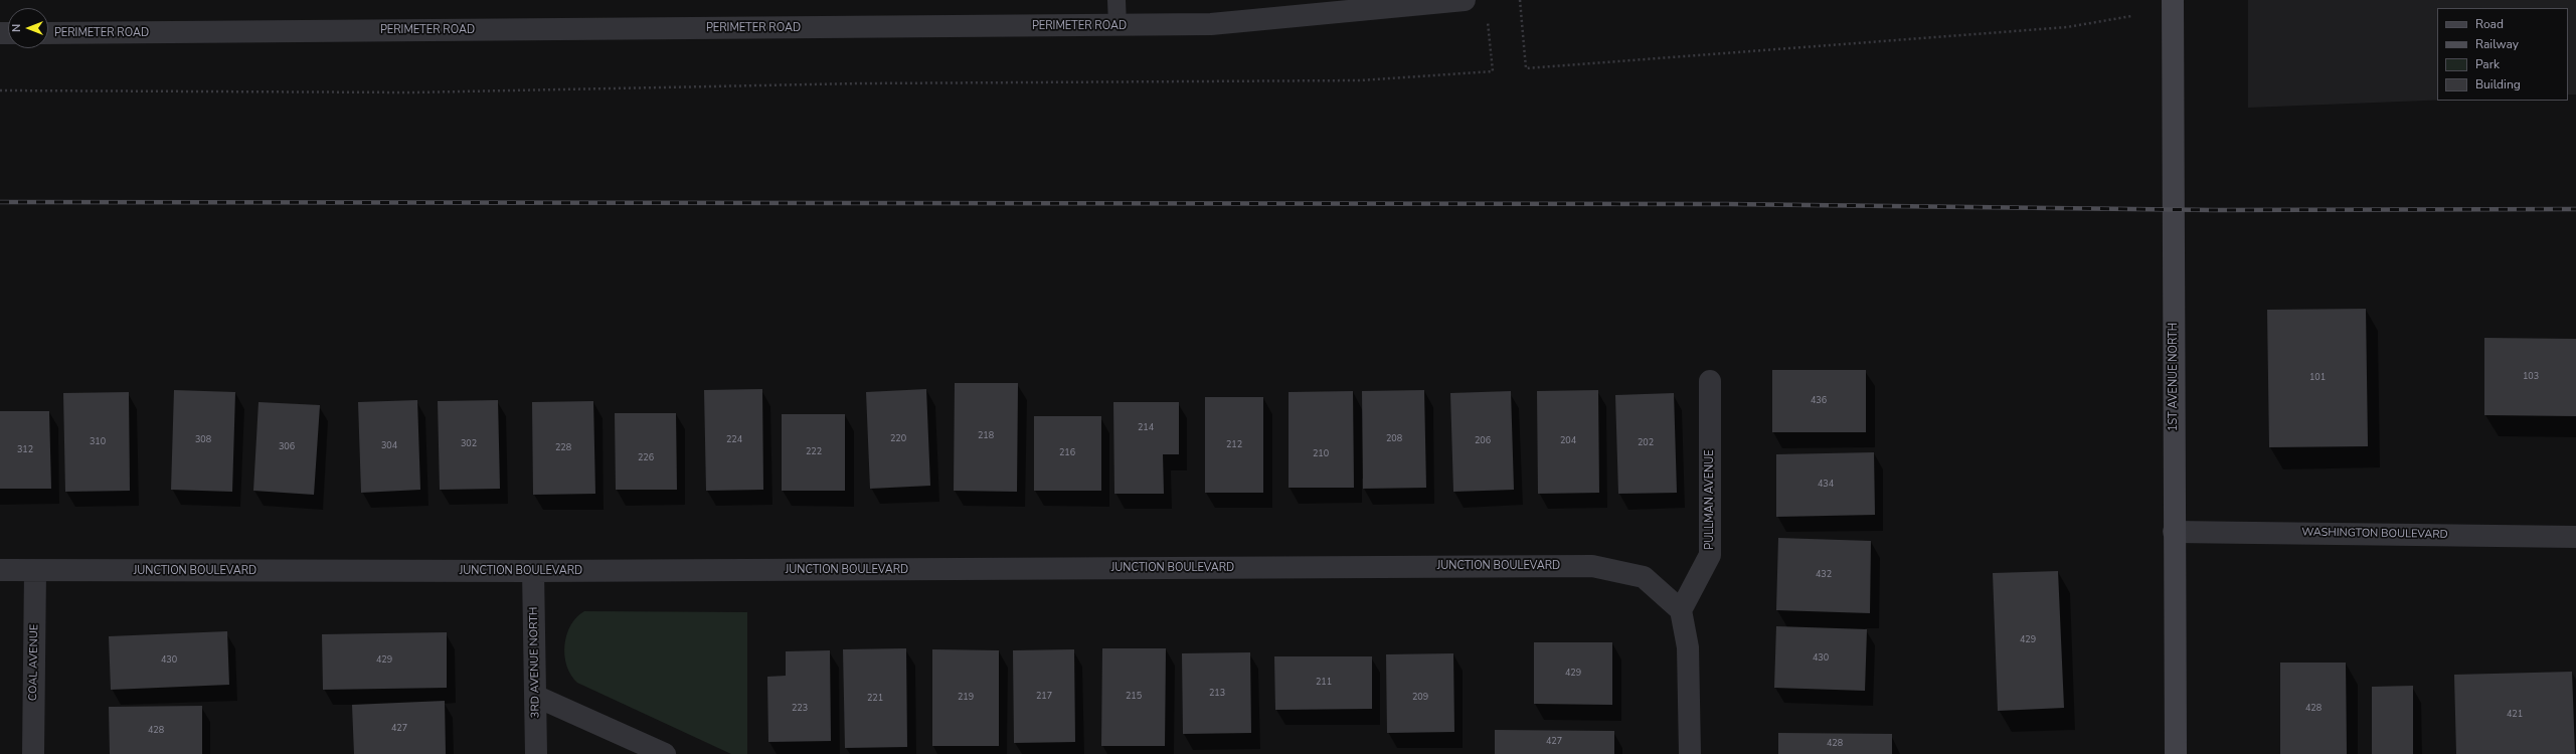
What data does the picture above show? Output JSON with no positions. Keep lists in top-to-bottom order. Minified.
{"streets":{"street":["PERIMETER ROAD","1ST AVENUE NORTH","PULLMAN AVENUE","WASHINGTON BOULEVARD","JUNCTION BOULEVARD","COAL AVENUE","3RD AVENUE NORTH"]},"crossings":[["1ST AVENUE NORTH","WASHINGTON BOULEVARD"],["PULLMAN AVENUE","JUNCTION BOULEVARD"],["JUNCTION BOULEVARD","COAL AVENUE"],["JUNCTION BOULEVARD","3RD AVENUE NORTH"]],"house_numbers":["103","101","436","214","218","220","208","308","224","206","204","310","202","302","212","304","306","228","312","222","216","210","226","434","432","429","430","430","429","429","211","213","217","215","219","209","221","223","428","421","427","428","427","428"],"legend":["Road","Railway","Park","Building"],"north":"left"}
